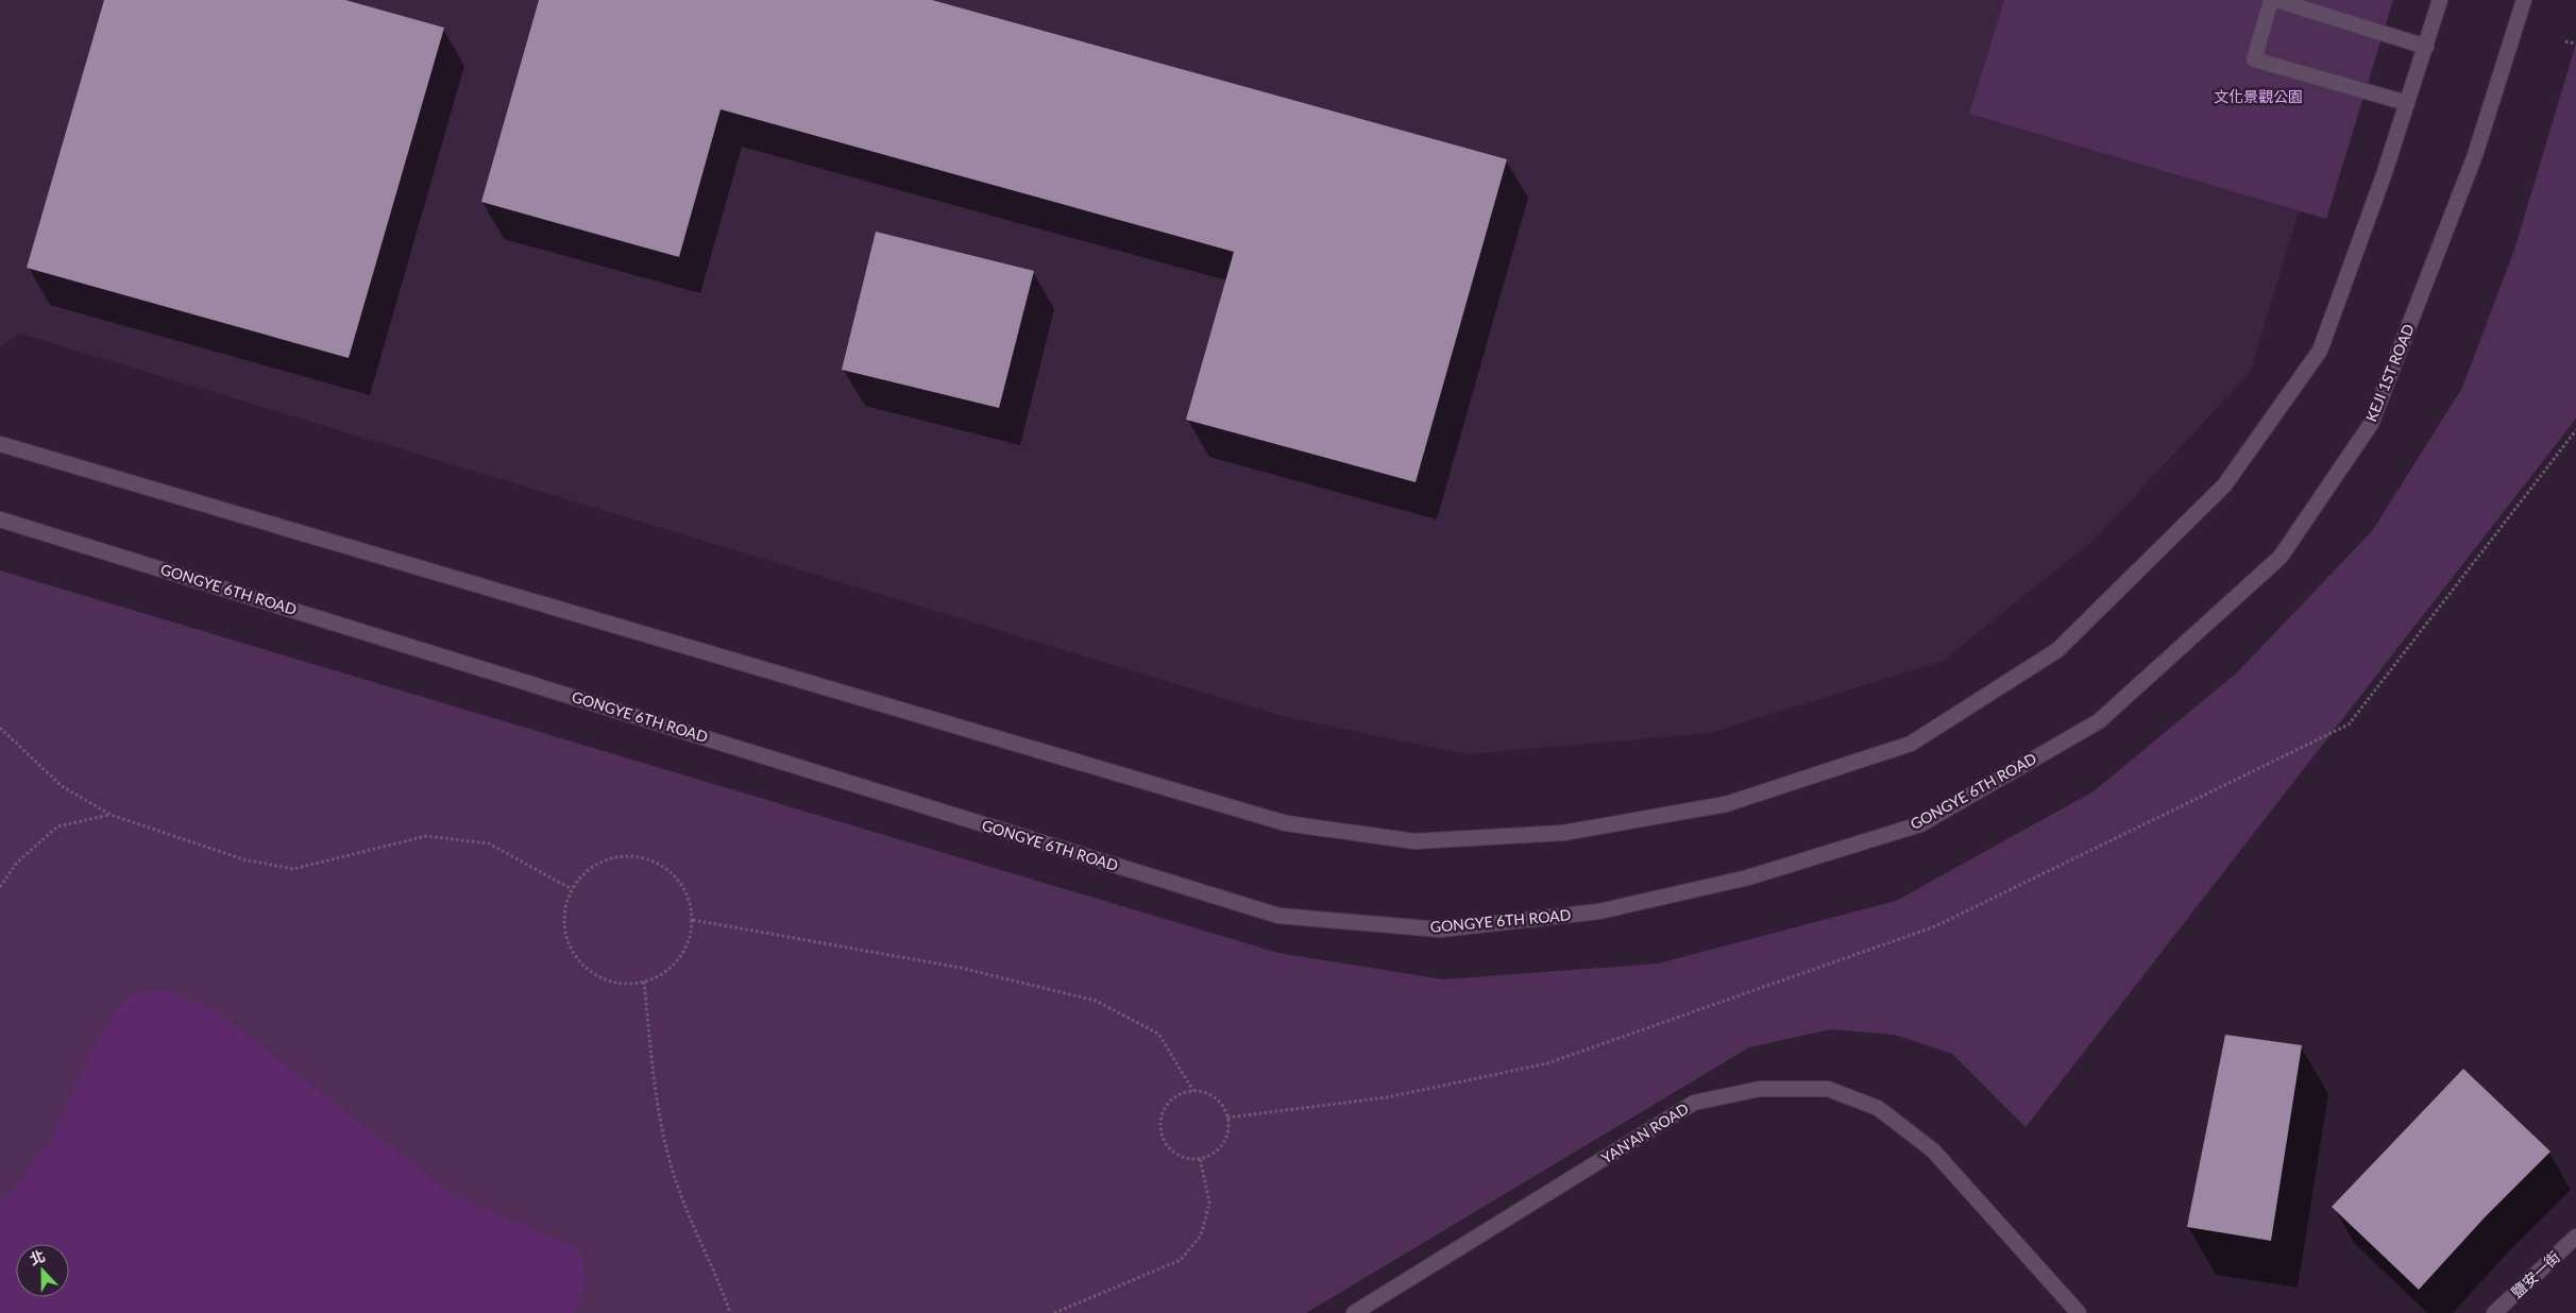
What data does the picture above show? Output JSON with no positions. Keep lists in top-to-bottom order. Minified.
{"streets":{"street":["KEJI 1ST ROAD","GONGYE 6TH ROAD","YAN'AN ROAD","鹽安一街"]},"crossings":[["KEJI 1ST ROAD","GONGYE 6TH ROAD"]],"parks":["文化景觀公園"],"north":"top"}
